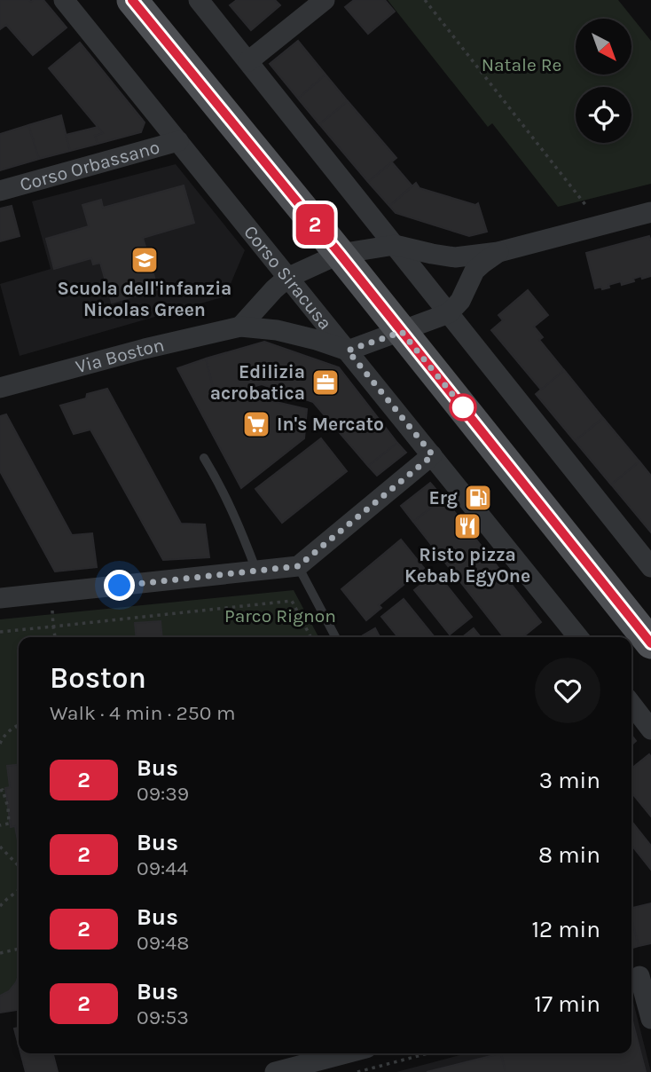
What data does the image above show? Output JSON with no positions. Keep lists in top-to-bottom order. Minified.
{"streets":{"street":["Corso Orbassano","Corso Siracusa","Via Boston"]},"crossings":[["Corso Orbassano","Corso Siracusa"],["Corso Siracusa","Via Boston"]],"parks":["Natale Re","Parco Rignon"],"places":{"school or university":["Scuola dell'infanzia Nicolas Green"],"office":["Edilizia acrobatica"],"supermarket":["In's Mercato"],"fuel station":["Erg"],"restaurant":["Risto pizza Kebab EgyOne"]},"lines":["bus line 2"],"north":"bottom right","page":{"on_map":"2","heading":["Boston","Walk · 4 min · 250 m"],"list":[{"mark":"2","name":"Bus","note":"09:39","value":"3 min"},{"mark":"2","name":"Bus","note":"09:44","value":"8 min"},{"mark":"2","name":"Bus","note":"09:48","value":"12 min"},{"mark":"2","name":"Bus","note":"09:53","value":"17 min"}]}}
